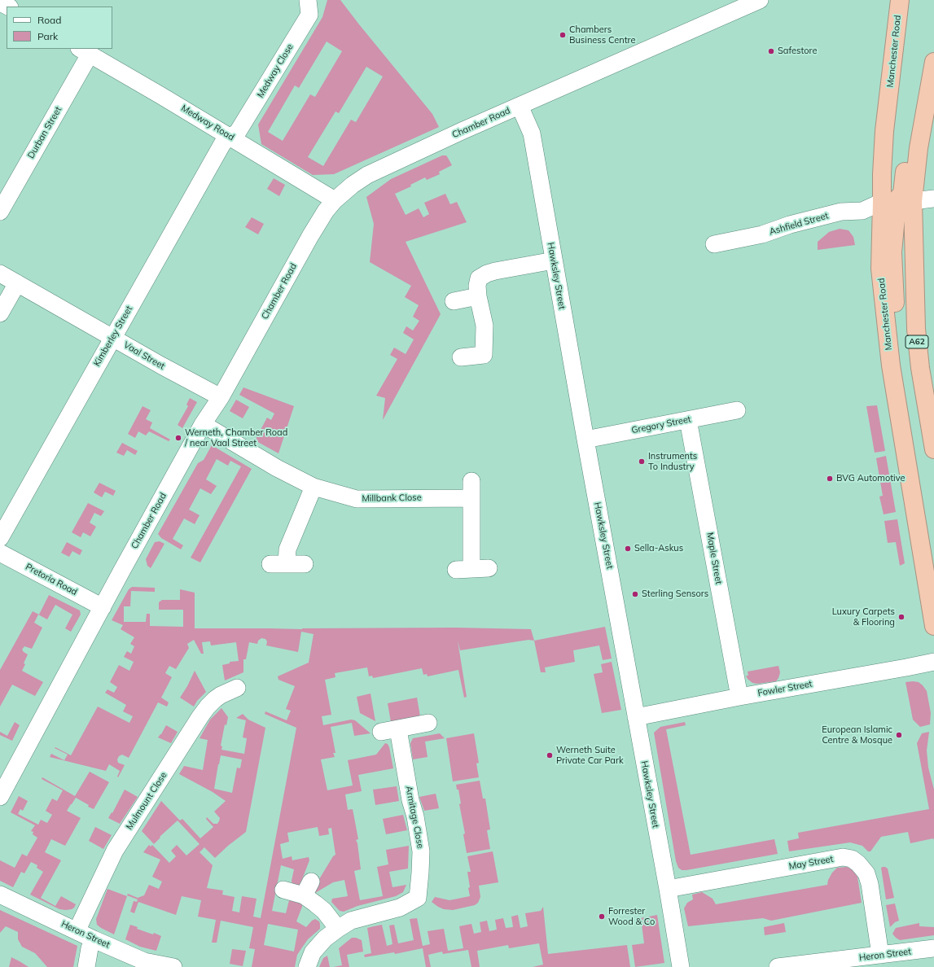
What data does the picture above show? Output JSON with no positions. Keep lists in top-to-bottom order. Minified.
{"streets":{"highway":["Manchester Road","A62"],"street":["Medway Close","Medway Road","Chamber Road","Durban Street","Ashfield Street","Hawksley Street","Kimberley Street","Vaal Street","Gregory Street","Millbank Close","Maple Street","Pretoria Road","Fowler Street","Mulmount Close","Armitage Close","May Street","Heron Street"]},"crossings":[["Manchester Road","Ashfield Street"],["Medway Close","Medway Road"],["Medway Close","Kimberley Street"],["Medway Road","Chamber Road"],["Medway Road","Durban Street"],["Medway Road","Kimberley Street"],["Chamber Road","Hawksley Street"],["Chamber Road","Vaal Street"],["Chamber Road","Millbank Close"],["Chamber Road","Pretoria Road"],["Hawksley Street","Gregory Street"],["Hawksley Street","Fowler Street"],["Hawksley Street","May Street"],["Kimberley Street","Vaal Street"],["Gregory Street","Maple Street"],["Maple Street","Fowler Street"],["Mulmount Close","Heron Street"],["May Street","Heron Street"]],"places":["Chambers Business Centre","Safestore","Werneth, Chamber Road / near Vaal Street","Instruments To Industry","BVG Automotive","Sella-Askus","Sterling Sensors","Luxury Carpets & Flooring","European Islamic Centre & Mosque","Werneth Suite Private Car Park","Forrester Wood & Co"],"legend":["Road","Park"]}
